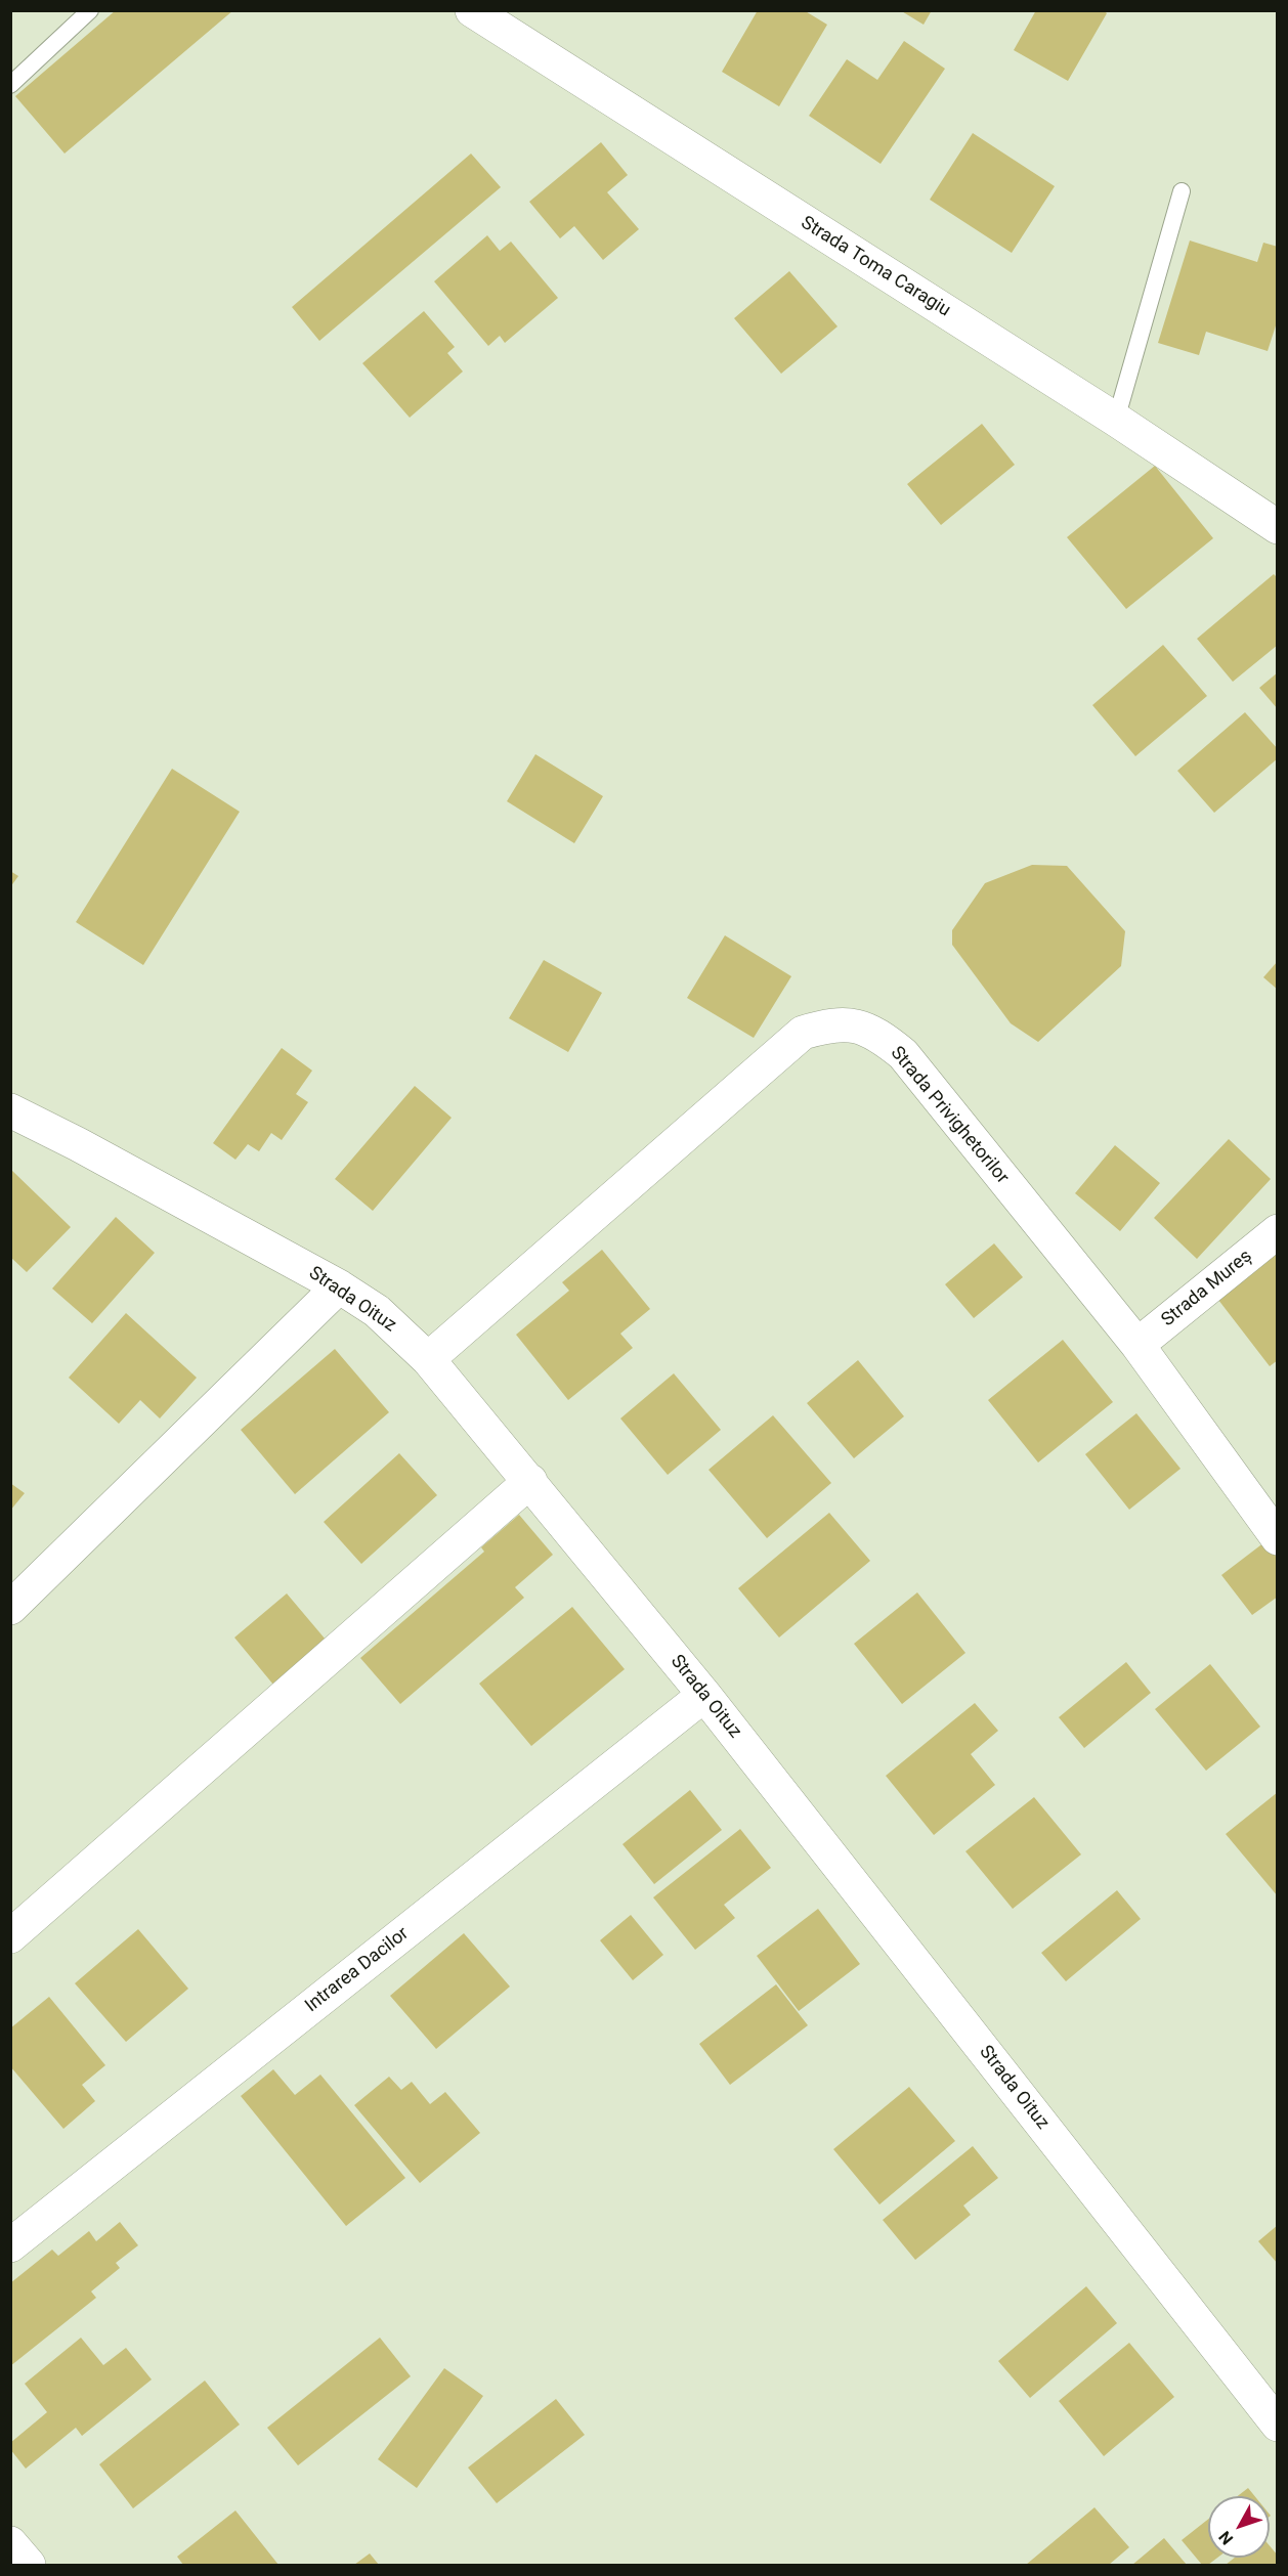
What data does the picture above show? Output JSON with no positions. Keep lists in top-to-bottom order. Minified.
{"streets":{"street":["Strada Toma Caragiu","Strada Privighetorilor","Strada Mureș","Strada Oituz","Intrarea Dacilor"]},"crossings":[["Strada Privighetorilor","Strada Mureș"],["Strada Privighetorilor","Strada Oituz"],["Strada Oituz","Intrarea Dacilor"]],"north":"bottom left"}
